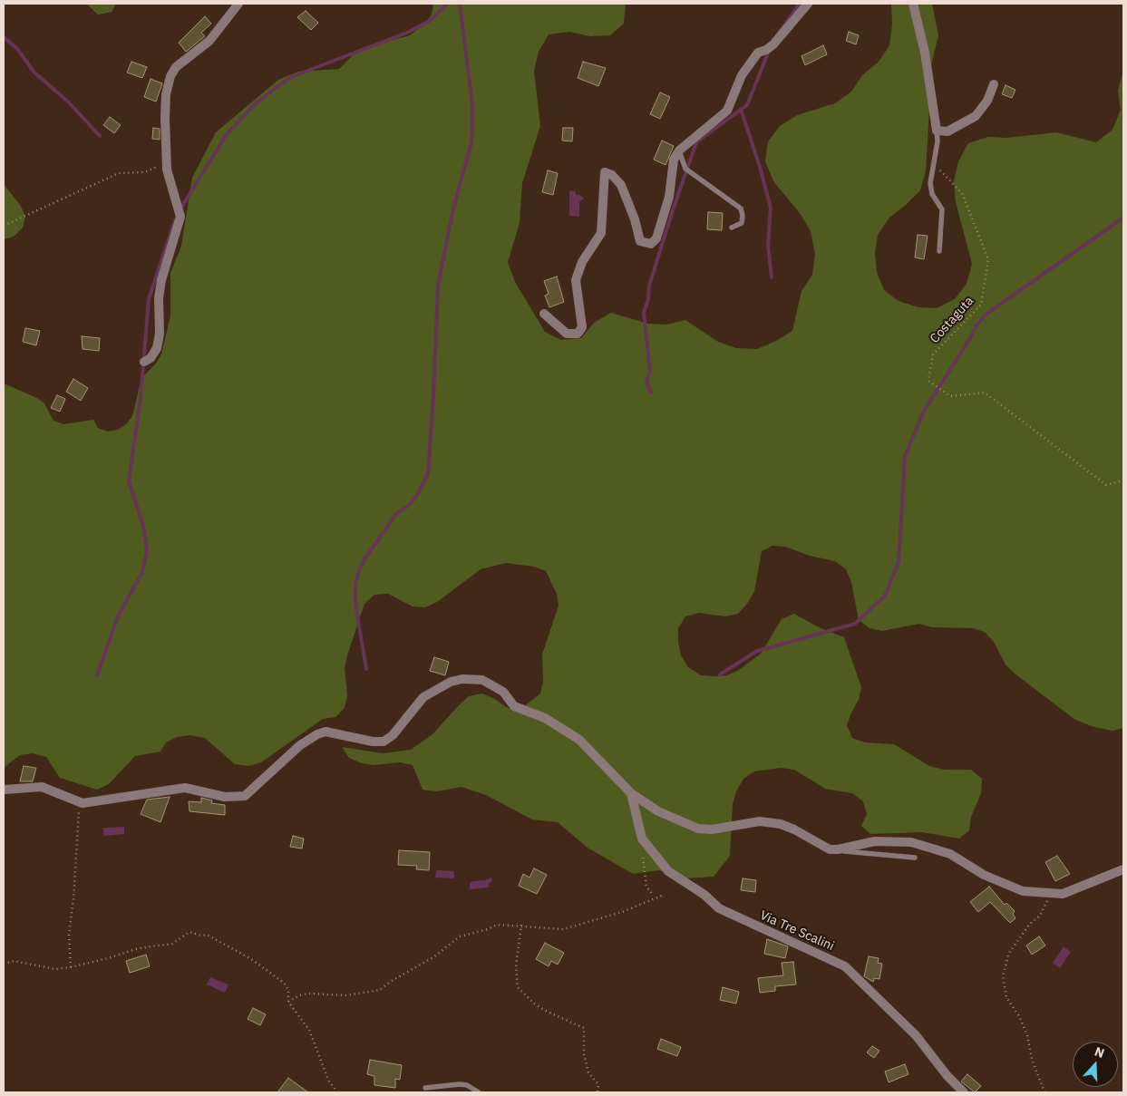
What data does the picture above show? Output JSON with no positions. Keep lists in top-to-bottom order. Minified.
{"streets":{"street":["Via Tre Scalini"],"path":["Costaguta"]},"north":"top"}
